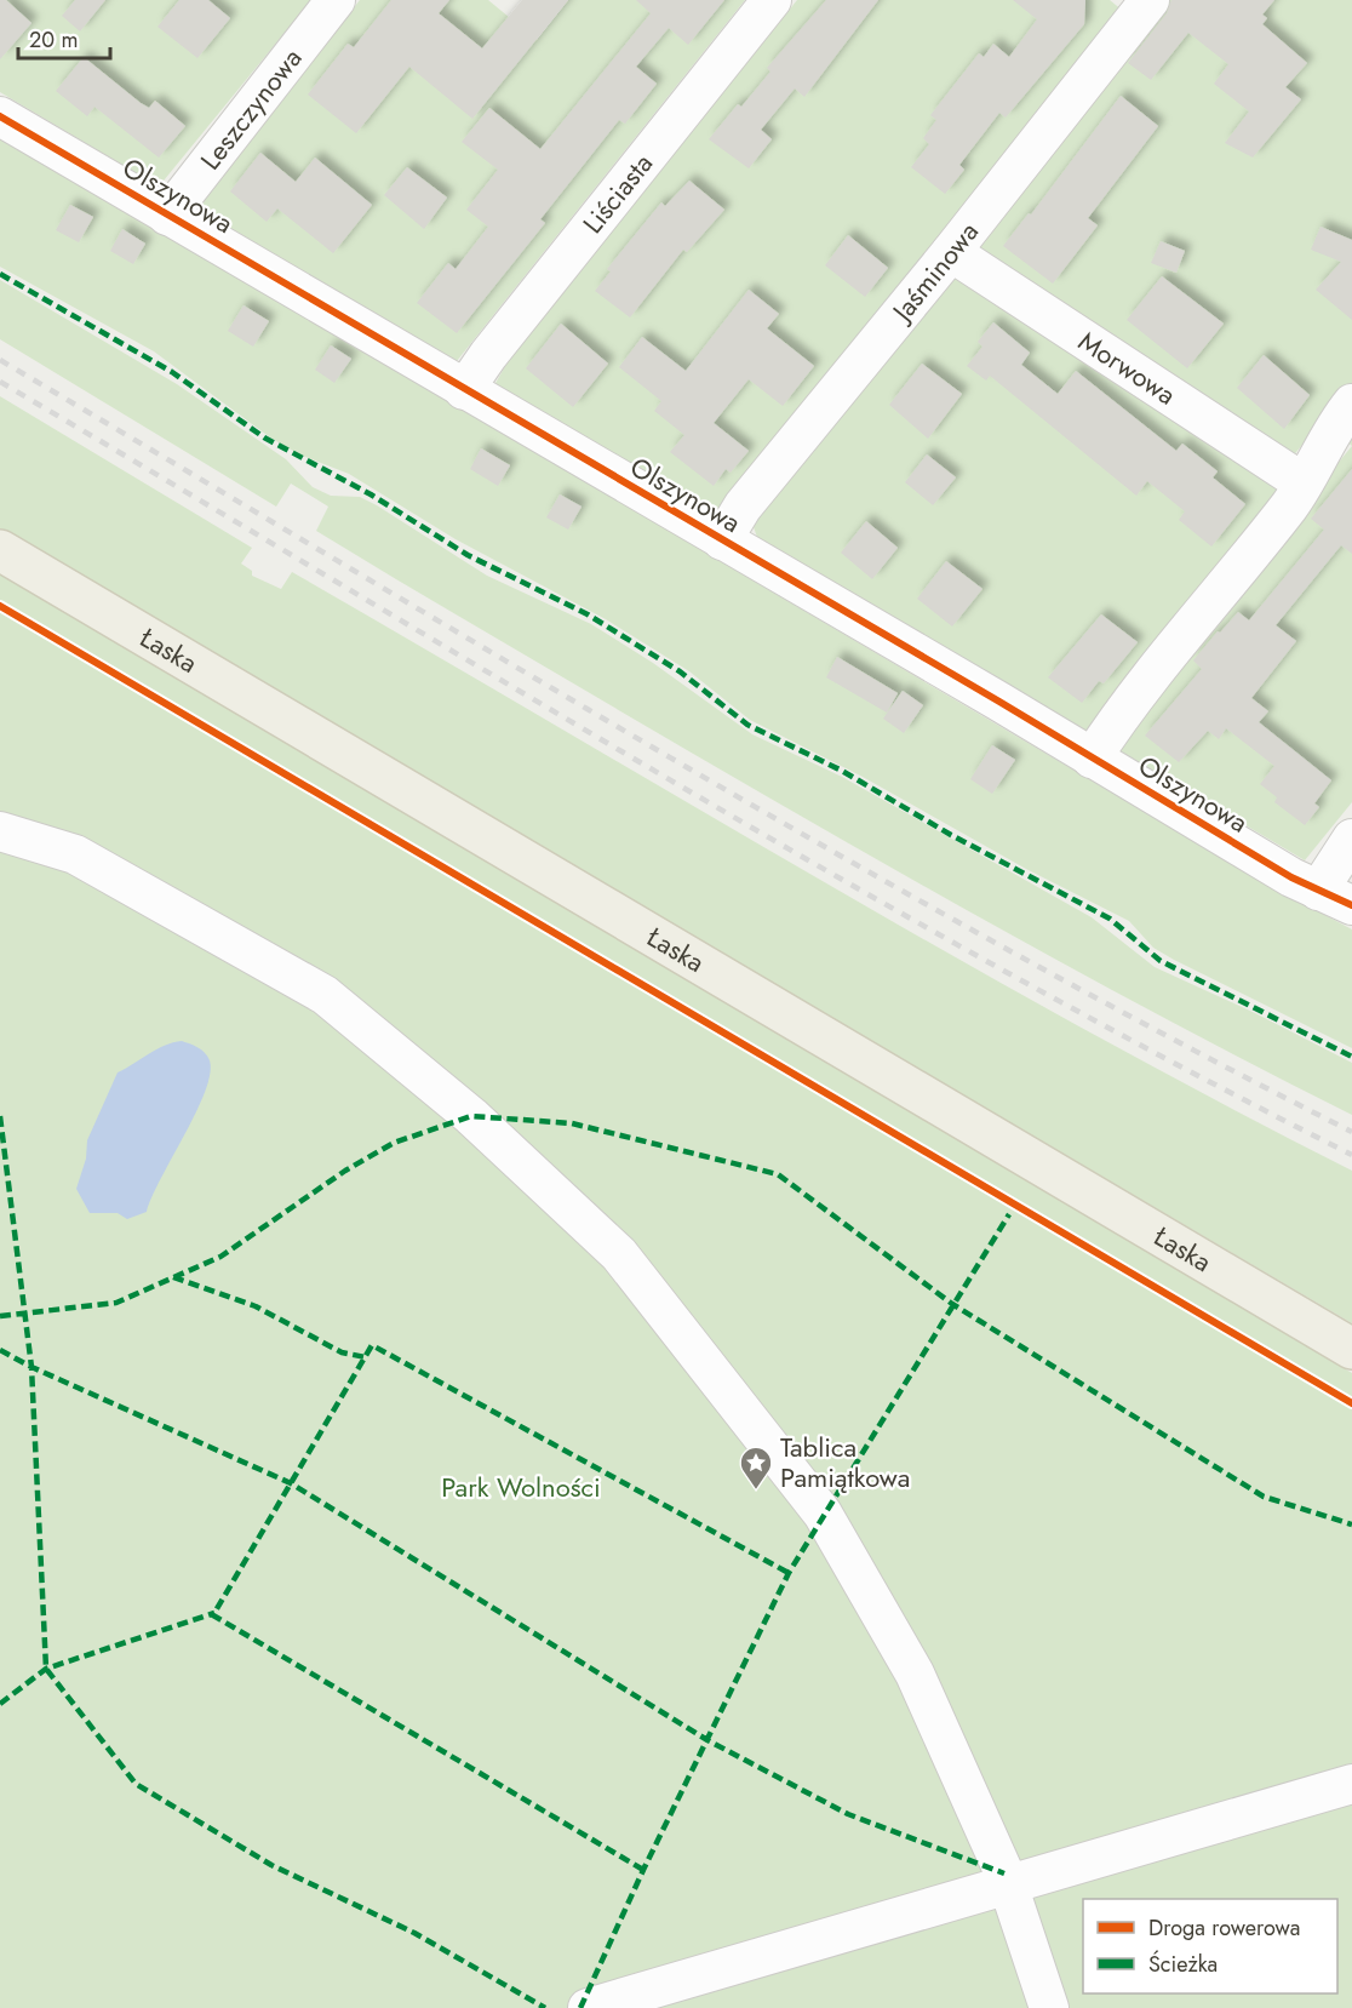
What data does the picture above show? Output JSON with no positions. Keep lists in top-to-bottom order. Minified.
{"streets":{"main road":["Łaska"],"street":["Leszczynowa","Liściasta","Olszynowa","Jaśminowa","Morwowa"]},"crossings":[["Leszczynowa","Olszynowa"],["Liściasta","Olszynowa"],["Olszynowa","Jaśminowa"],["Jaśminowa","Morwowa"]],"parks":["Park Wolności"],"places":{"place":["Tablica Pamiątkowa"]},"legend":["Droga rowerowa","Ścieżka"],"scale_bar":"20 m"}
